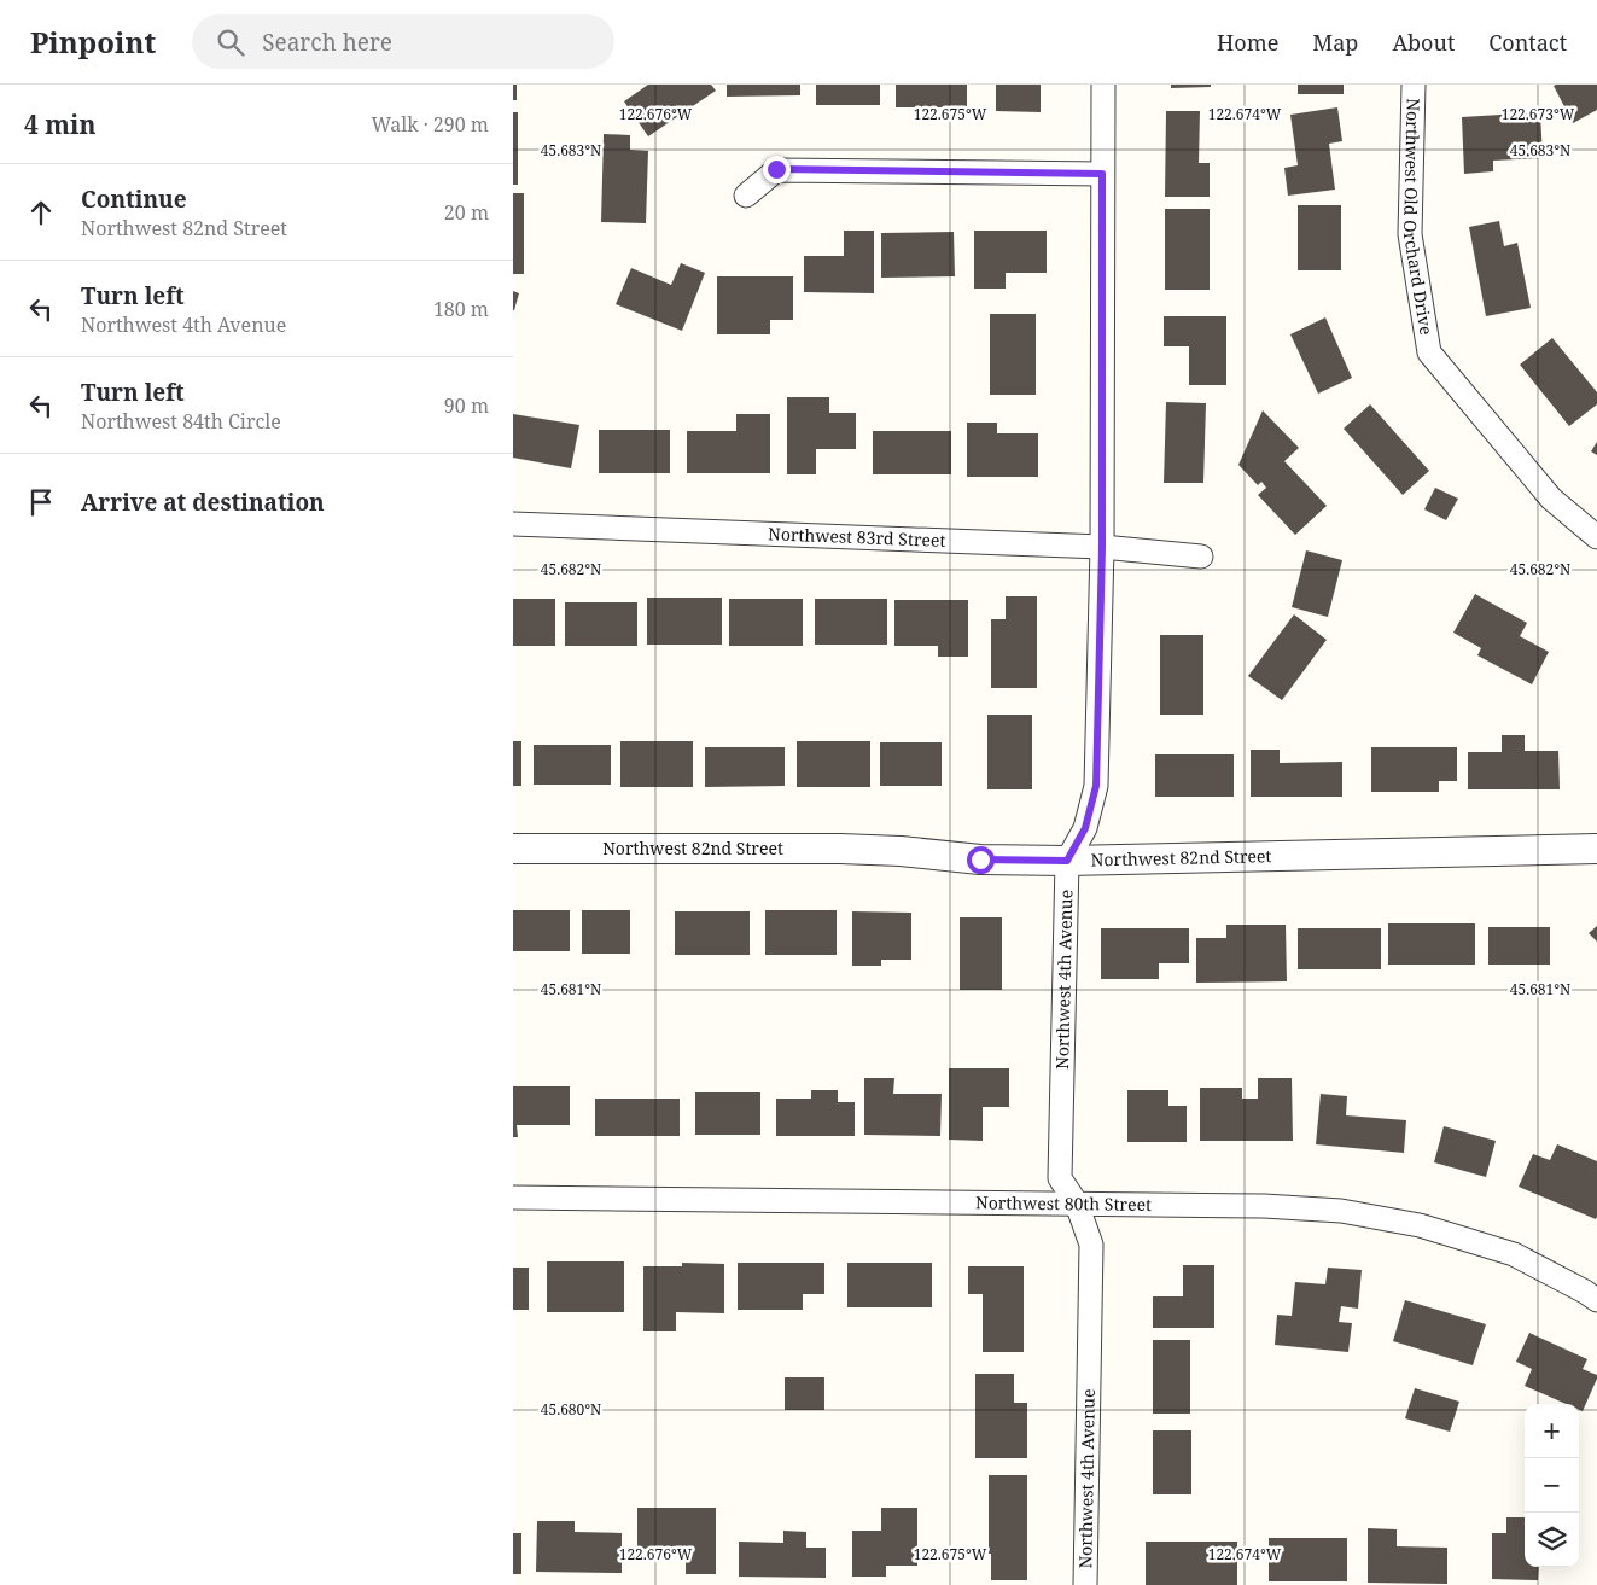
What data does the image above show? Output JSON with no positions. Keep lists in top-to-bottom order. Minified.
{"streets":{"street":["Northwest Old Orchard Drive","Northwest 83rd Street","Northwest 82nd Street","Northwest 4th Avenue","Northwest 80th Street"]},"crossings":[["Northwest 83rd Street","Northwest 4th Avenue"],["Northwest 82nd Street","Northwest 4th Avenue"],["Northwest 4th Avenue","Northwest 80th Street"]],"page":{"header":"Pinpoint","search":"Search here","nav":["Home","Map","About","Contact"],"heading":["4 min","Walk · 290 m"],"list":[["Continue","Northwest 82nd Street","20 m"],["Turn left","Northwest 4th Avenue","180 m"],["Turn left","Northwest 84th Circle","90 m"],"Arrive at destination"],"map_buttons":["+","−"]},"coordinates":["122.676°W","122.675°W","122.674°W","122.673°W","45.683°N","45.682°N","45.681°N","45.680°N"]}
